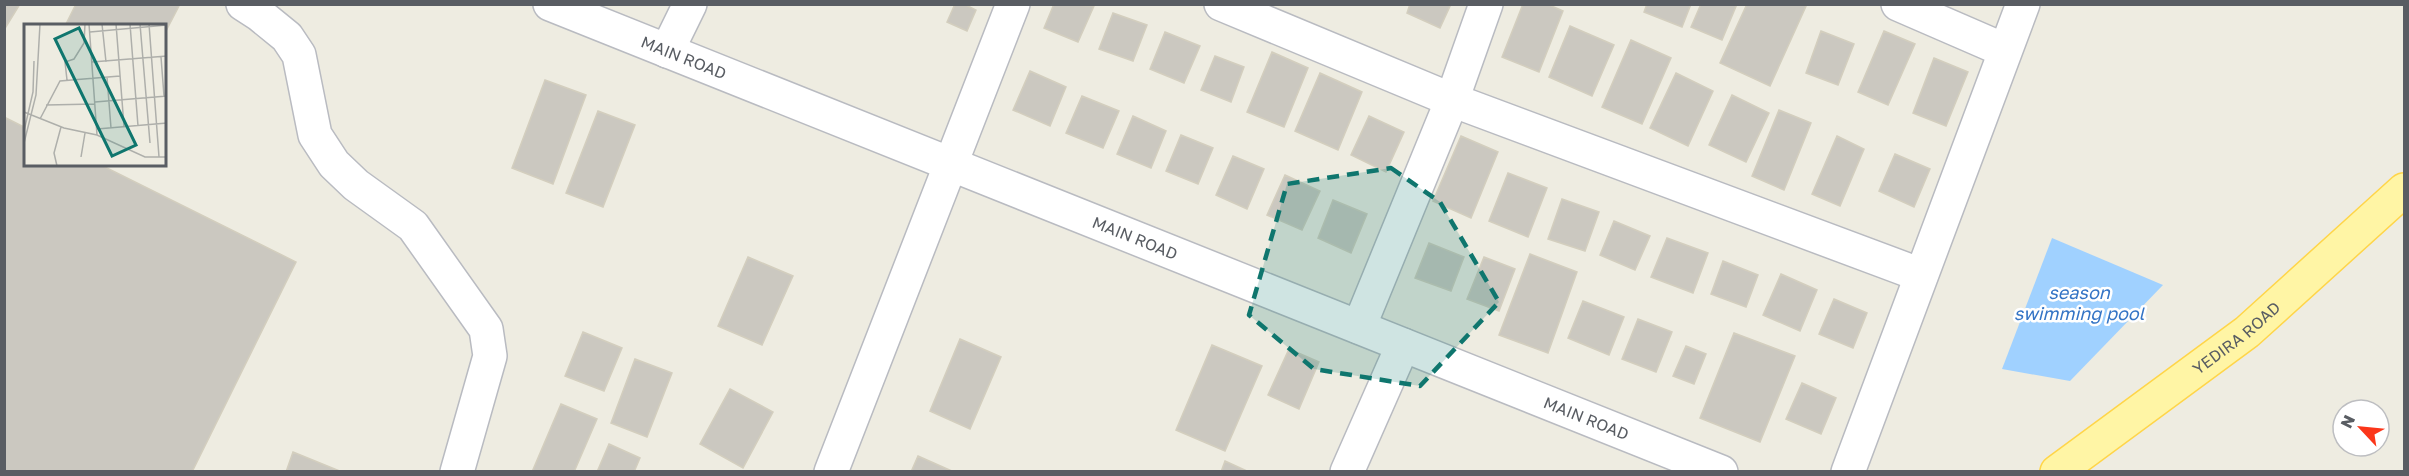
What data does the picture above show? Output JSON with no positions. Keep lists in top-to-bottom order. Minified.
{"streets":{"main road":["YEDIRA ROAD"],"street":["MAIN ROAD"]},"water":["season swimming pool"],"north":"top left"}
